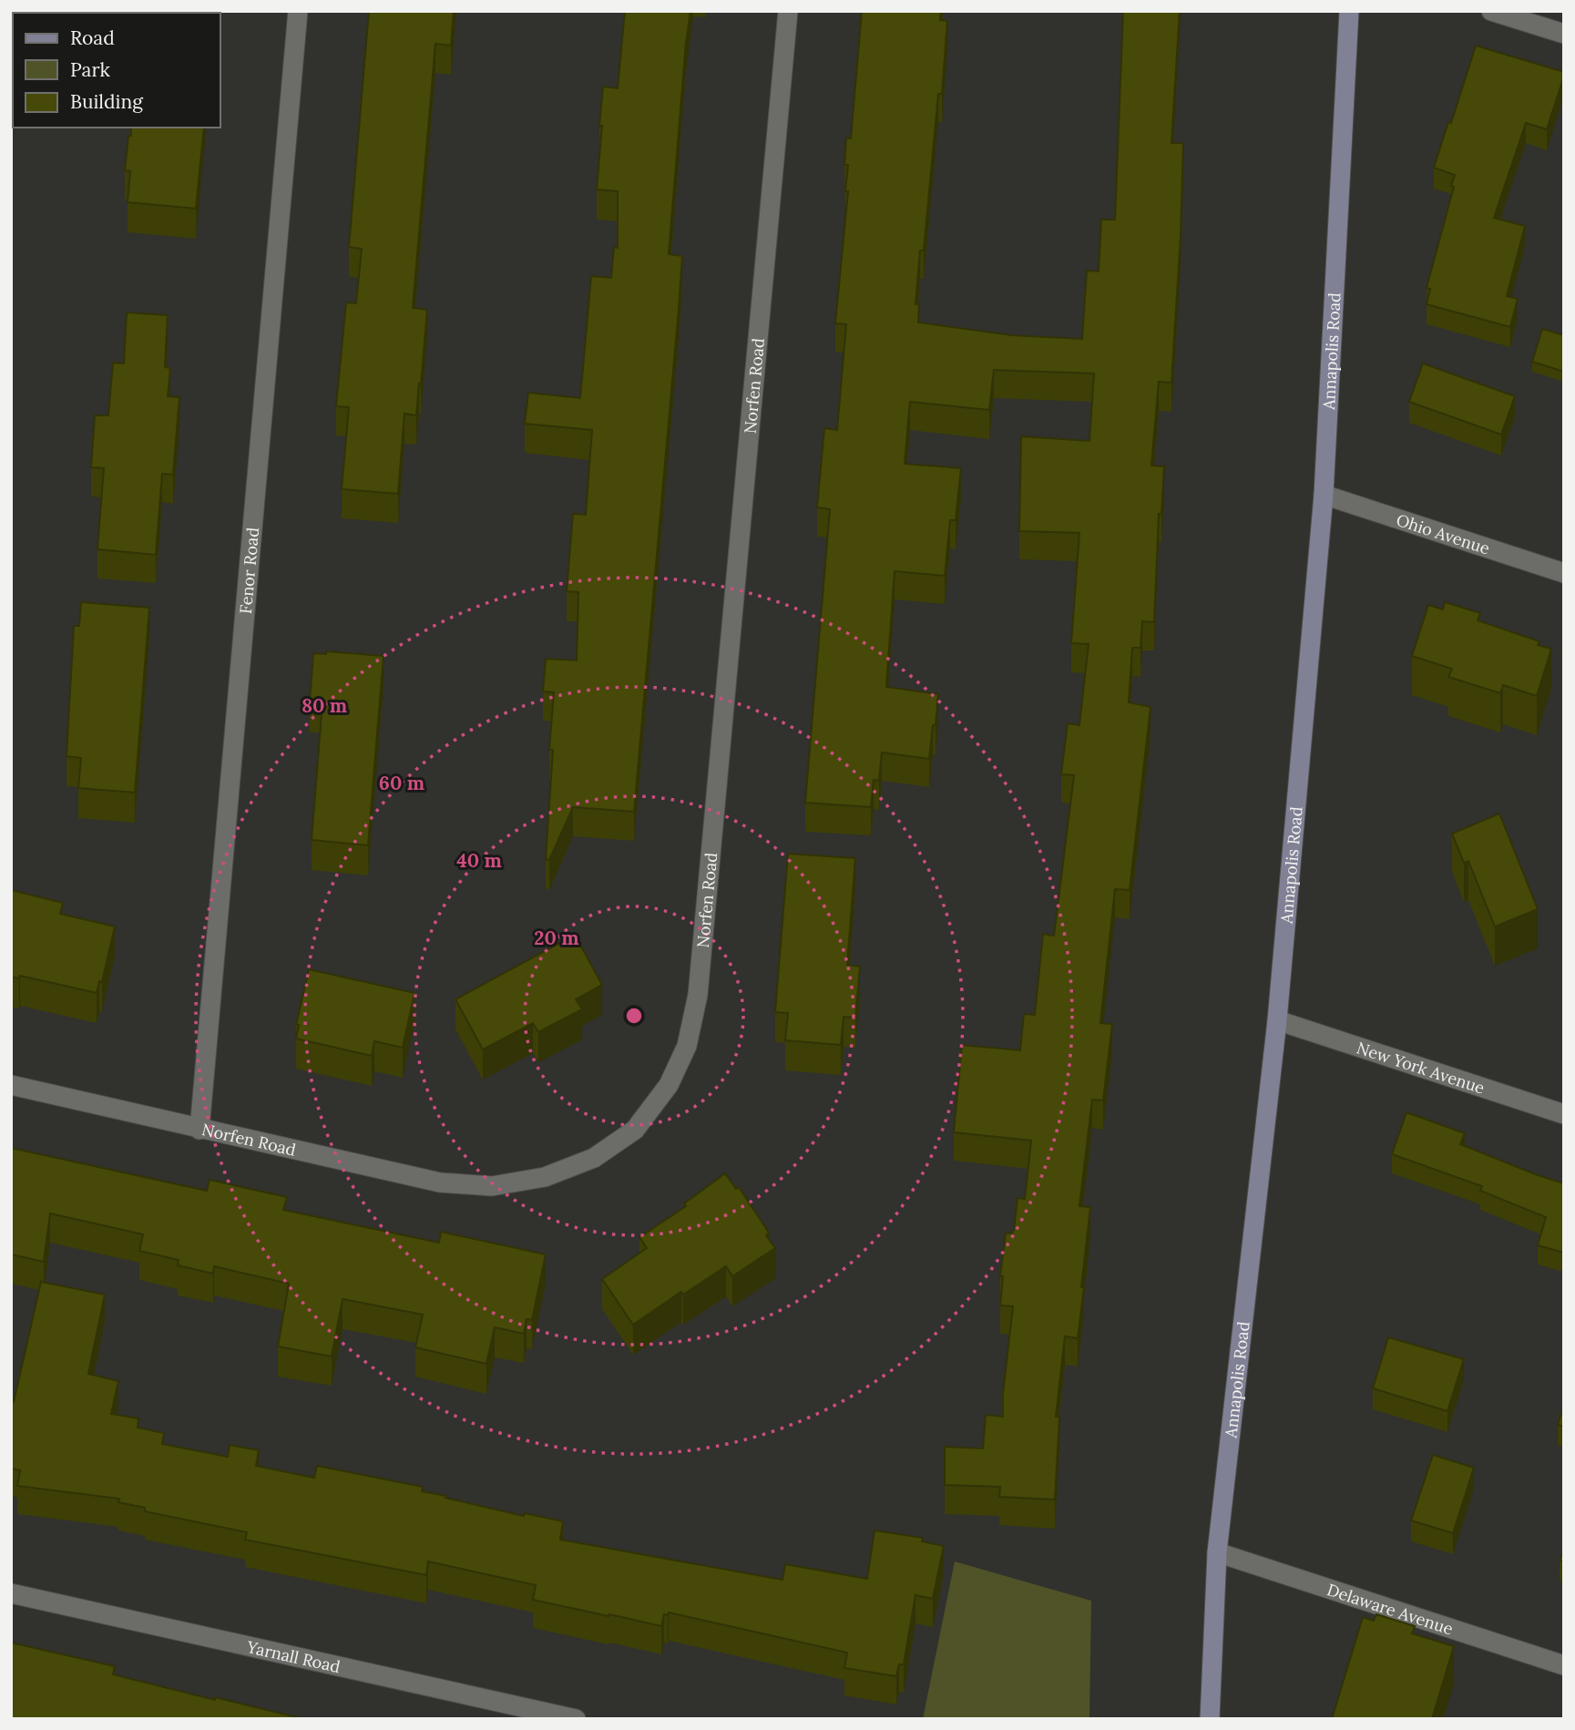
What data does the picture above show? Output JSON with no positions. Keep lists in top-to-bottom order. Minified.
{"streets":{"main road":["Annapolis Road"],"street":["Norfen Road","Ohio Avenue","Fenor Road","New York Avenue","Delaware Avenue","Yarnall Road"]},"crossings":[["Annapolis Road","Ohio Avenue"],["Annapolis Road","New York Avenue"],["Annapolis Road","Delaware Avenue"],["Norfen Road","Fenor Road"]],"legend":["Road","Park","Building"],"rings":["80 m","60 m","40 m","20 m"]}
